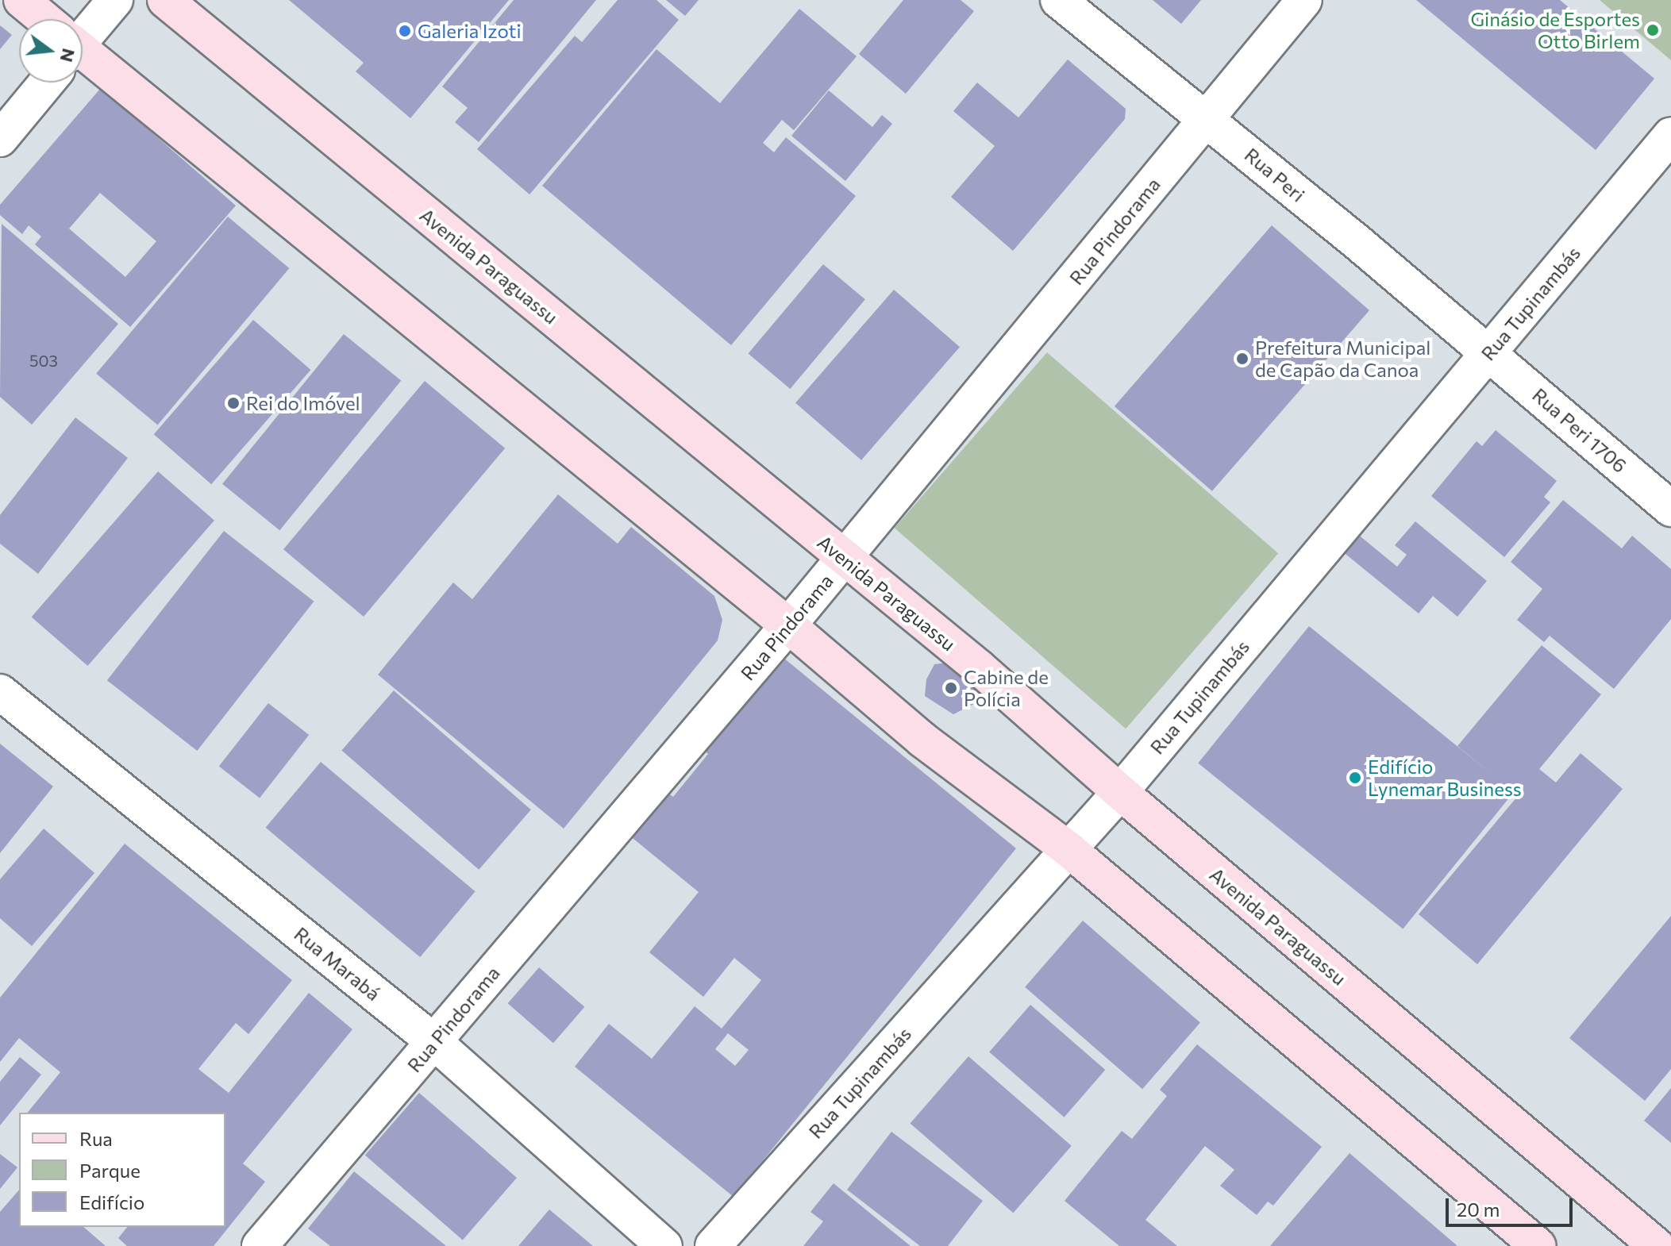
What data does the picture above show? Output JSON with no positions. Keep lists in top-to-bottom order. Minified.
{"streets":{"main road":["Avenida Paraguassu"],"street":["Rua Peri","Rua Pindorama","Rua Tupinambás","Rua Peri 1706","Rua Marabá"]},"crossings":[["Rua Peri","Rua Pindorama"],["Rua Peri","Rua Tupinambás"],["Rua Peri","Rua Peri 1706"],["Rua Pindorama","Avenida Paraguassu"],["Rua Pindorama","Rua Marabá"],["Avenida Paraguassu","Rua Tupinambás"],["Rua Tupinambás","Rua Peri 1706"]],"places":["Ginásio de Esportes Otto Birlem","Galeria Izoti","Prefeitura Municipal de Capão da Canoa","Rei do Imóvel","Cabine de Polícia","Edifício Lynemar Business"],"house_numbers":["503"],"legend":["Rua","Parque","Edifício"],"scale_bar":"20 m","north":"right"}
